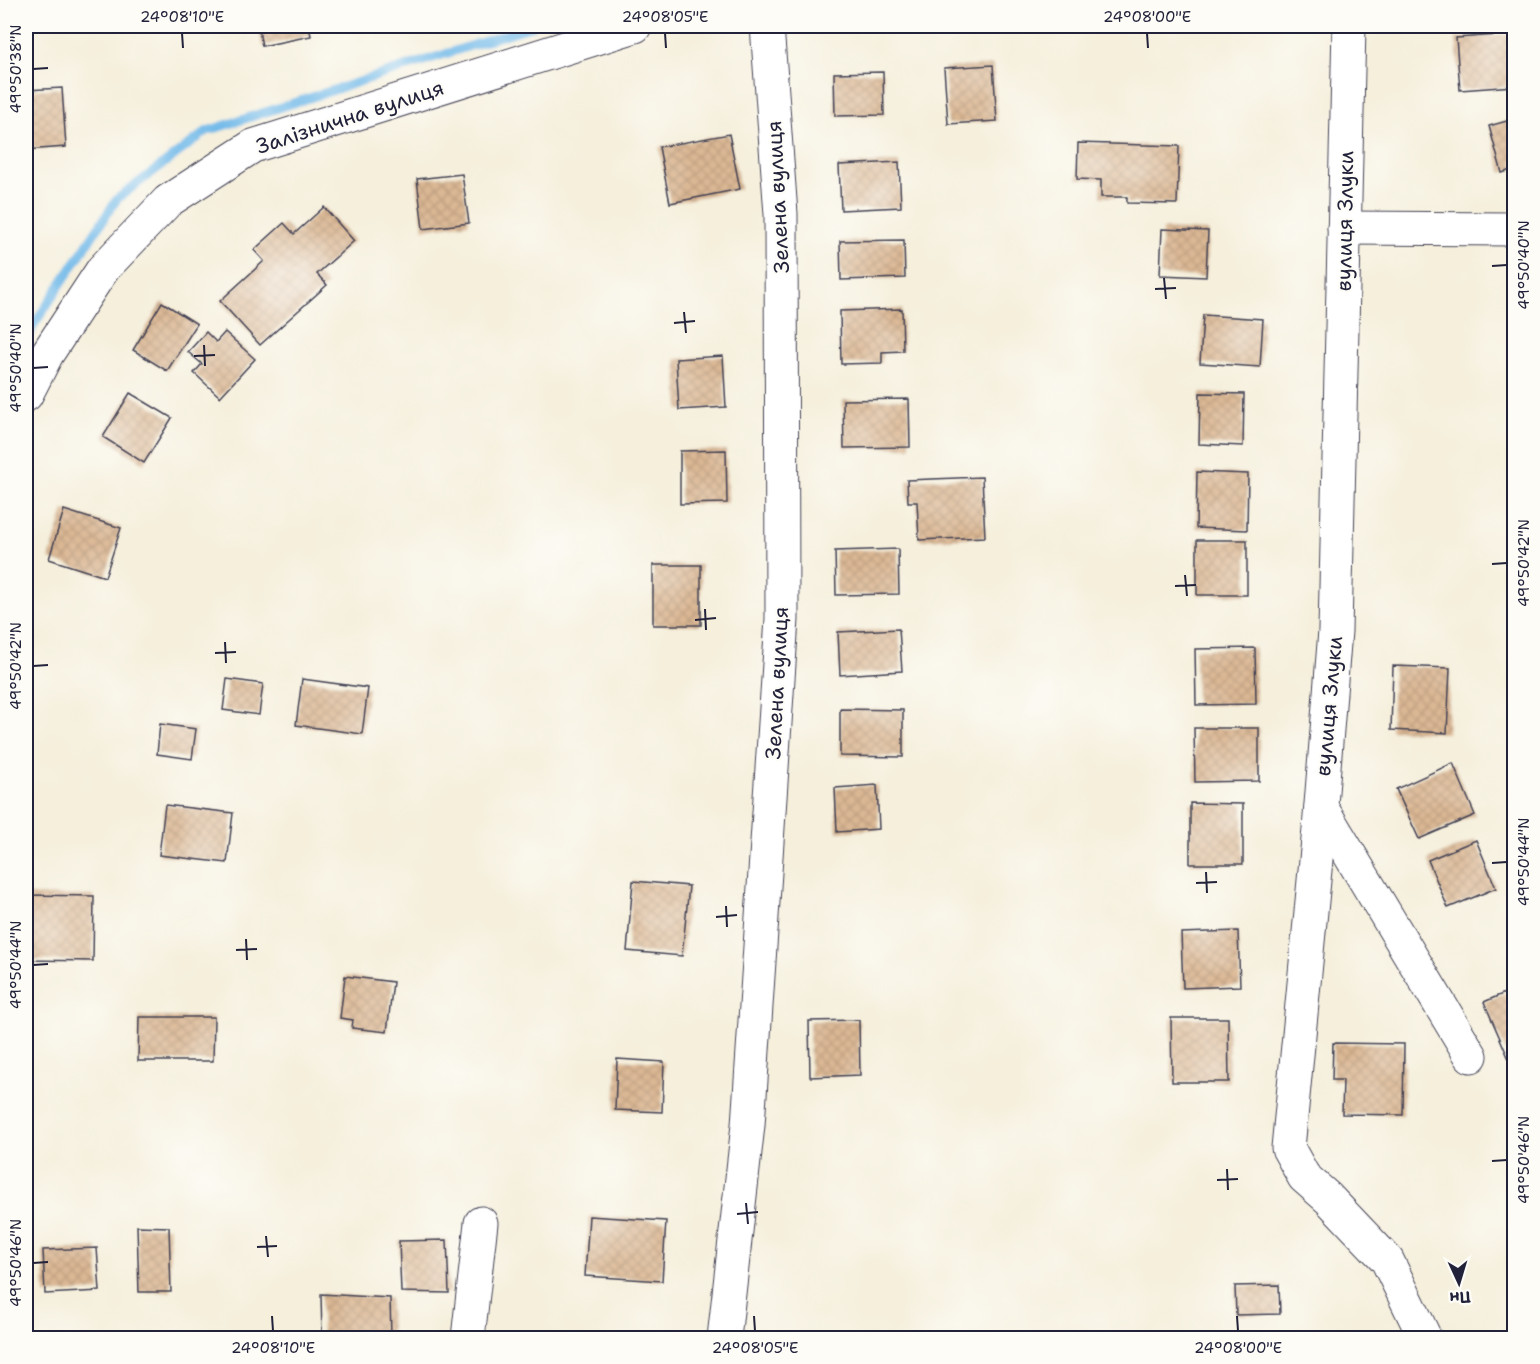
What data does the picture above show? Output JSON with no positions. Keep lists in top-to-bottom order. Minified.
{"streets":{"street":["Залізнична вулиця","Зелена вулиця","вулиця Злуки"]},"north":"bottom","coordinates":["24°08'10\"E","24°08'05\"E","24°08'00\"E","49°50'38\"N","49°50'40\"N","49°50'42\"N","49°50'44\"N","49°50'46\"N"]}
